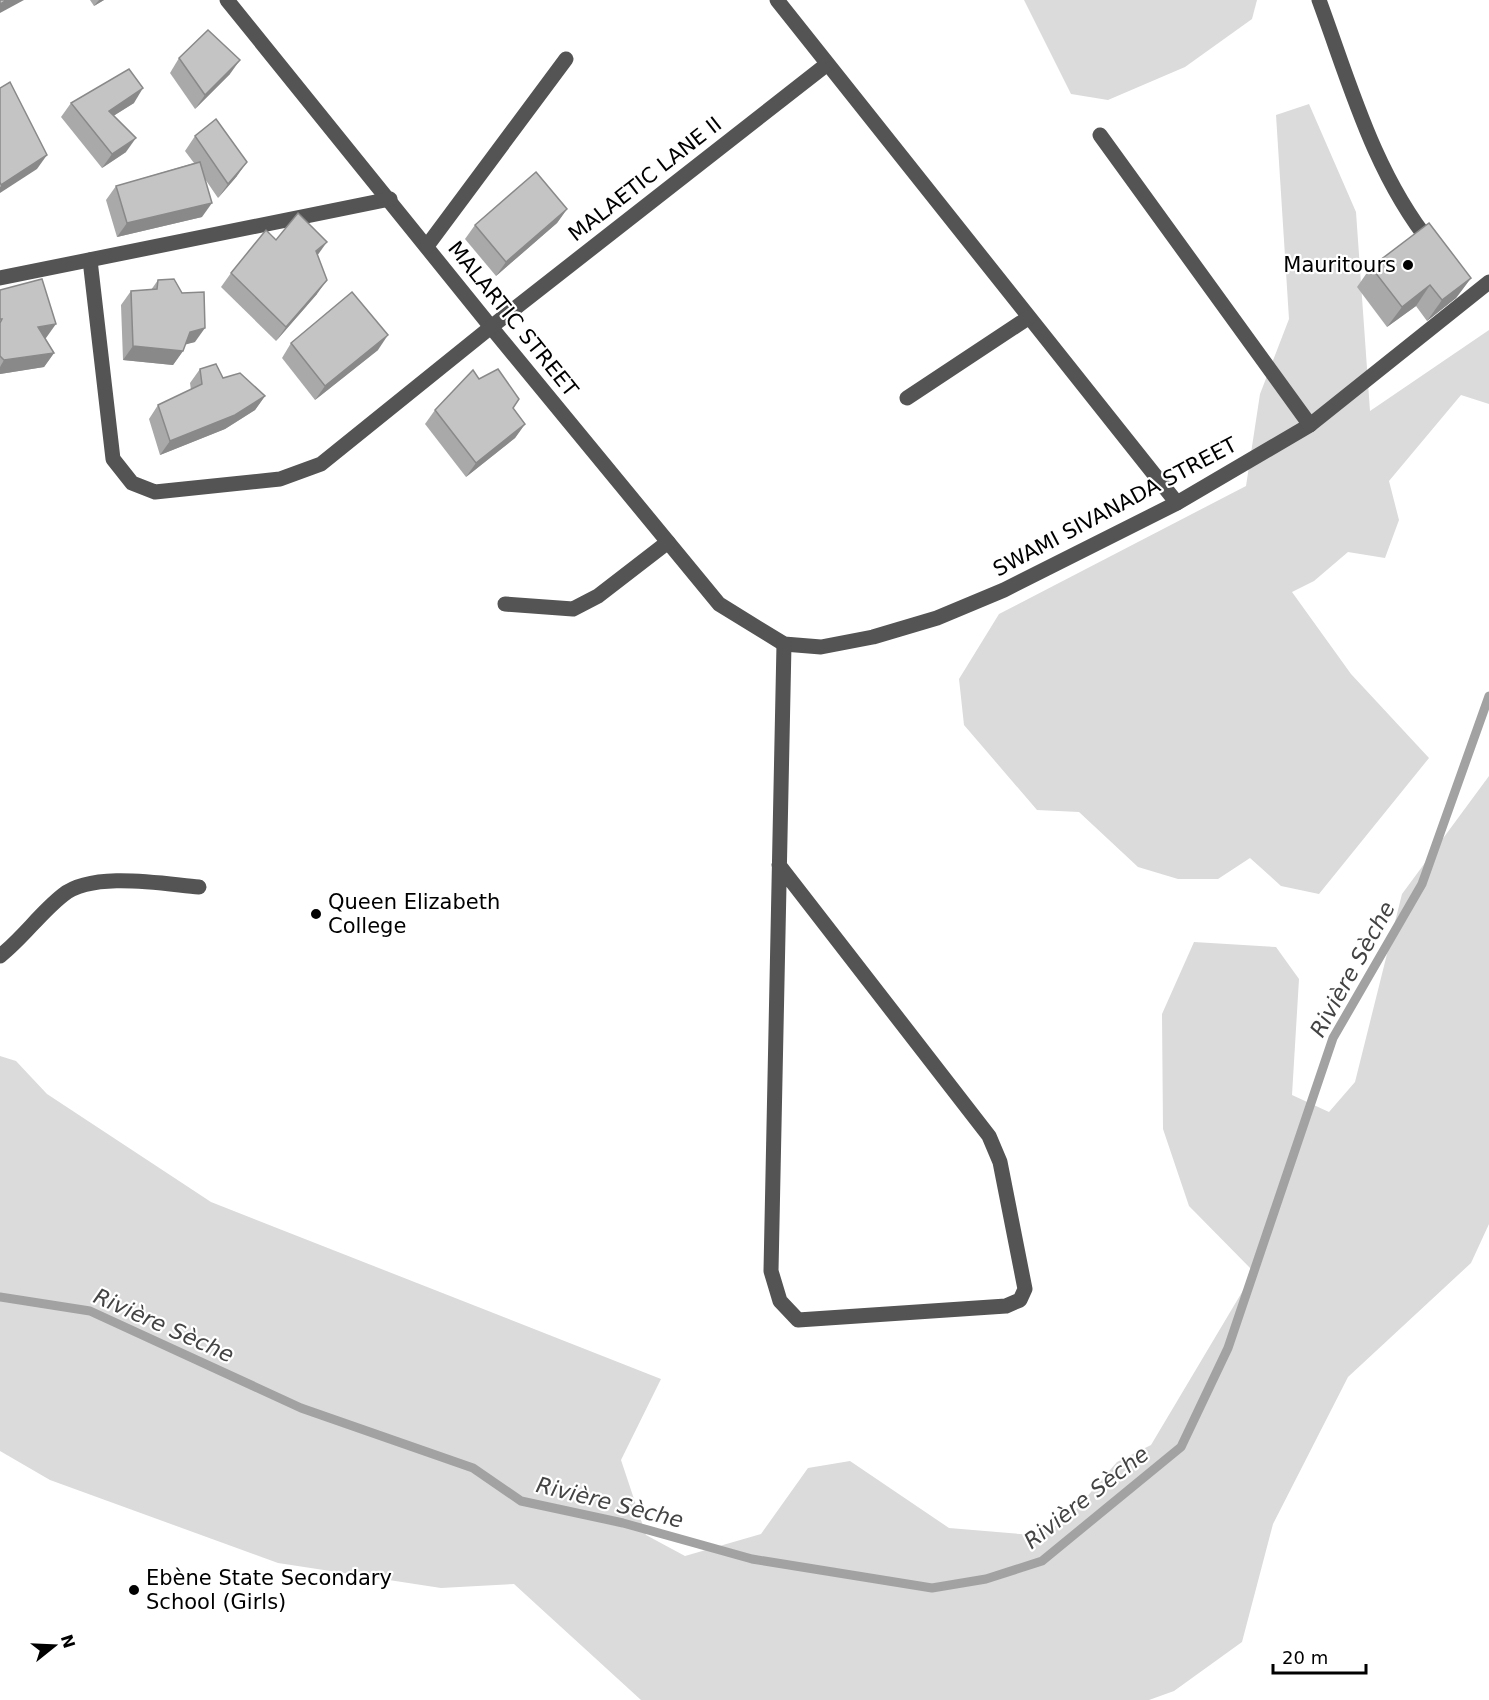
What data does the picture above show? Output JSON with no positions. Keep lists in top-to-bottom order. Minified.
{"streets":{"street":["MALAETIC LANE II","MALARTIC STREET","SWAMI SIVANADA STREET"]},"crossings":[["MALAETIC LANE II","MALARTIC STREET"],["MALARTIC STREET","SWAMI SIVANADA STREET"]],"water":["Rivière Sèche"],"places":["Mauritours","Queen Elizabeth College","Ebène State Secondary School (Girls)"],"scale_bar":"20 m","north":"right"}
